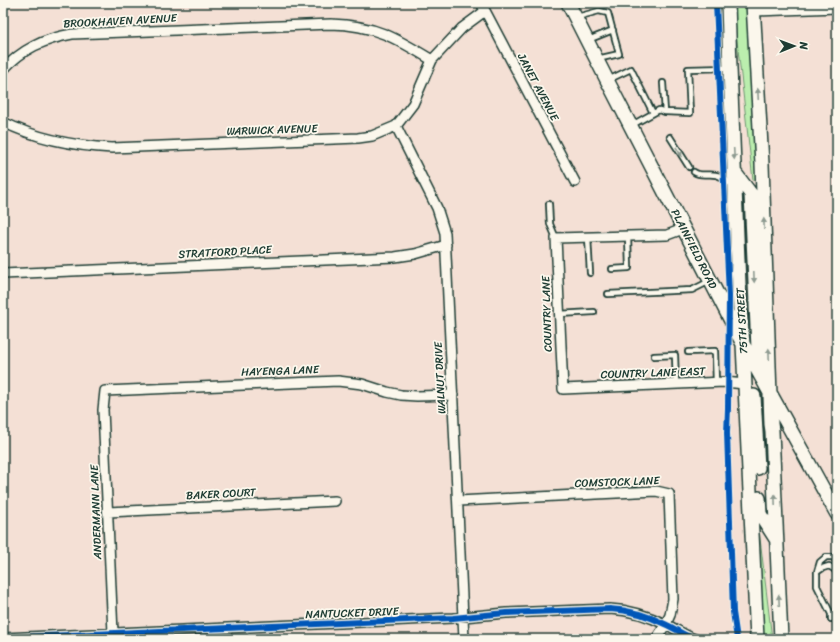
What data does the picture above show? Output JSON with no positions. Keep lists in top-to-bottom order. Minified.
{"streets":{"main road":["PLAINFIELD ROAD","75TH STREET"],"street":["BROOKHAVEN AVENUE","JANET AVENUE","WARWICK AVENUE","STRATFORD PLACE","COUNTRY LANE","HAYENGA LANE","COUNTRY LANE EAST","WALNUT DRIVE","COMSTOCK LANE","BAKER COURT","ANDERMANN LANE","NANTUCKET DRIVE"]},"crossings":[["BROOKHAVEN AVENUE","WARWICK AVENUE"],["JANET AVENUE","WARWICK AVENUE"],["WARWICK AVENUE","WALNUT DRIVE"],["PLAINFIELD ROAD","75TH STREET"],["STRATFORD PLACE","WALNUT DRIVE"],["COUNTRY LANE","COUNTRY LANE EAST"],["75TH STREET","COUNTRY LANE EAST"],["HAYENGA LANE","WALNUT DRIVE"],["HAYENGA LANE","ANDERMANN LANE"],["WALNUT DRIVE","COMSTOCK LANE"],["WALNUT DRIVE","NANTUCKET DRIVE"],["COMSTOCK LANE","NANTUCKET DRIVE"],["BAKER COURT","ANDERMANN LANE"],["ANDERMANN LANE","NANTUCKET DRIVE"]],"north":"right"}
